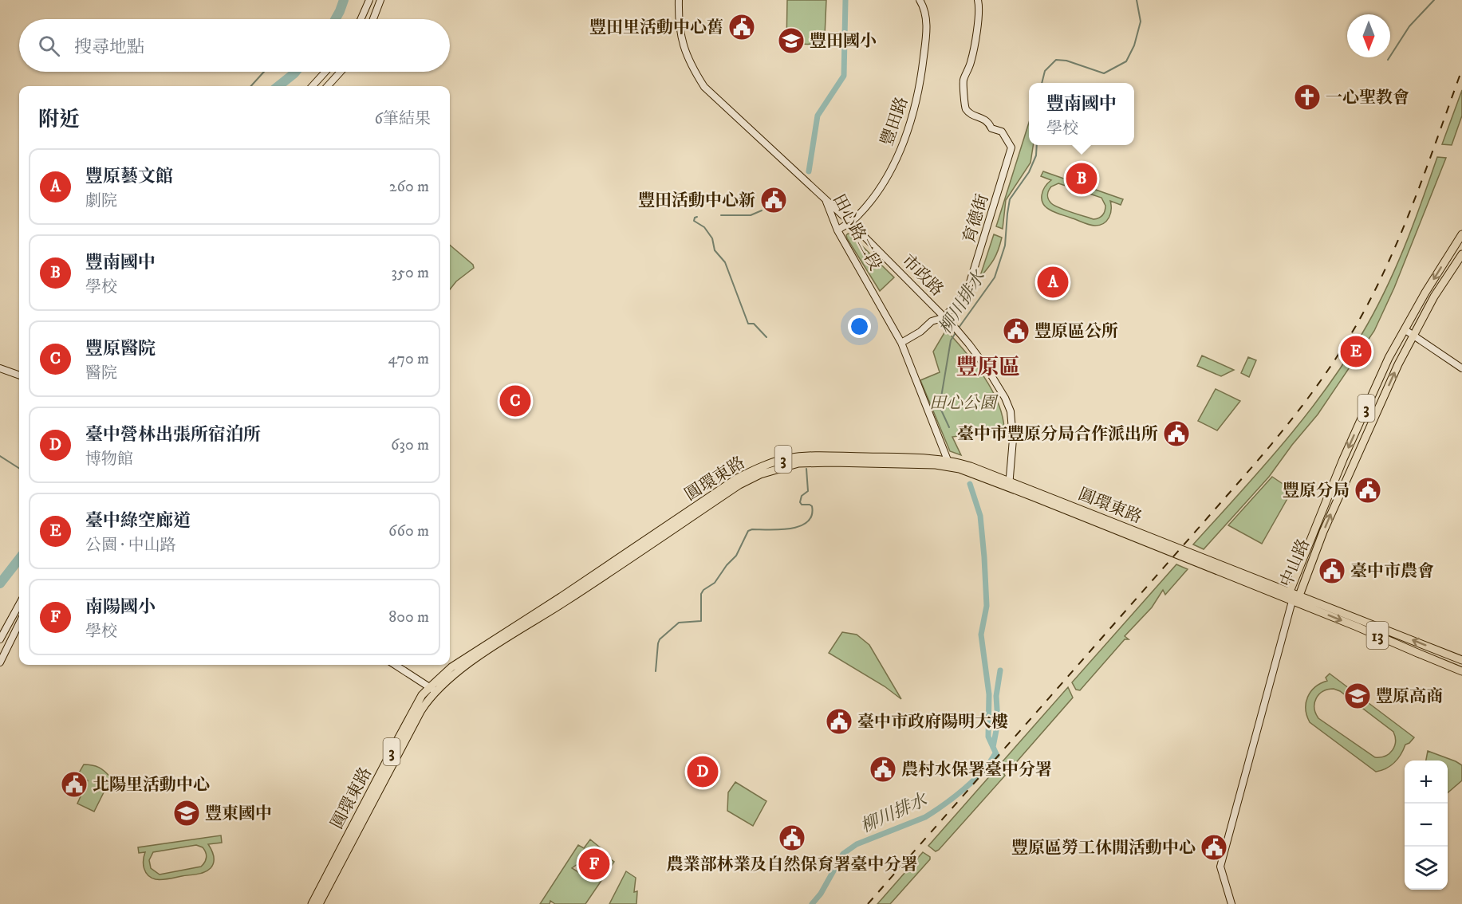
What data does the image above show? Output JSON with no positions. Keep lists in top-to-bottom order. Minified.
{"streets":{"main road":["3","圓環東路","中山路","13"],"street":["豐田路","育德街","田心路二段","市政路"]},"crossings":[["豐田路","田心路二段"],["豐田路","市政路"],["育德街","市政路"],["田心路二段","市政路"],["田心路二段","圓環東路"],["市政路","圓環東路"],["圓環東路","中山路"],["圓環東路","13"],["中山路","13"]],"districts":["豐原區"],"water":["柳川排水"],"parks":["田心公園"],"places":{"public building":["豐田里活動中心舊","豐田活動中心新","豐原區公所","臺中市豐原分局合作派出所","豐原分局","臺中市農會","臺中市政府陽明大樓","農村水保署臺中分署","北陽里活動中心","農業部林業及自然保育署臺中分署","豐原區勞工休閒活動中心"],"school or university":["豐田國小","豐原高商","豐東國中"],"church":["一心聖教會"]},"north":"bottom","page":{"search":"搜尋地點","popup":["豐南國中","學校"],"heading":["附近","6筆結果"],"list":[{"mark":"A","name":"豐原藝文館","note":"劇院","value":"260 m"},{"mark":"B","name":"豐南國中","note":"學校","value":"350 m"},{"mark":"C","name":"豐原醫院","note":"醫院","value":"470 m"},{"mark":"D","name":"臺中營林出張所宿泊所","note":"博物館","value":"630 m"},{"mark":"E","name":"臺中綠空廊道","note":"公園 · 中山路","value":"660 m"},{"mark":"F","name":"南陽國小","note":"學校","value":"800 m"}],"pins":["B","A","E","C","D","F"],"map_buttons":["+","−"]}}
